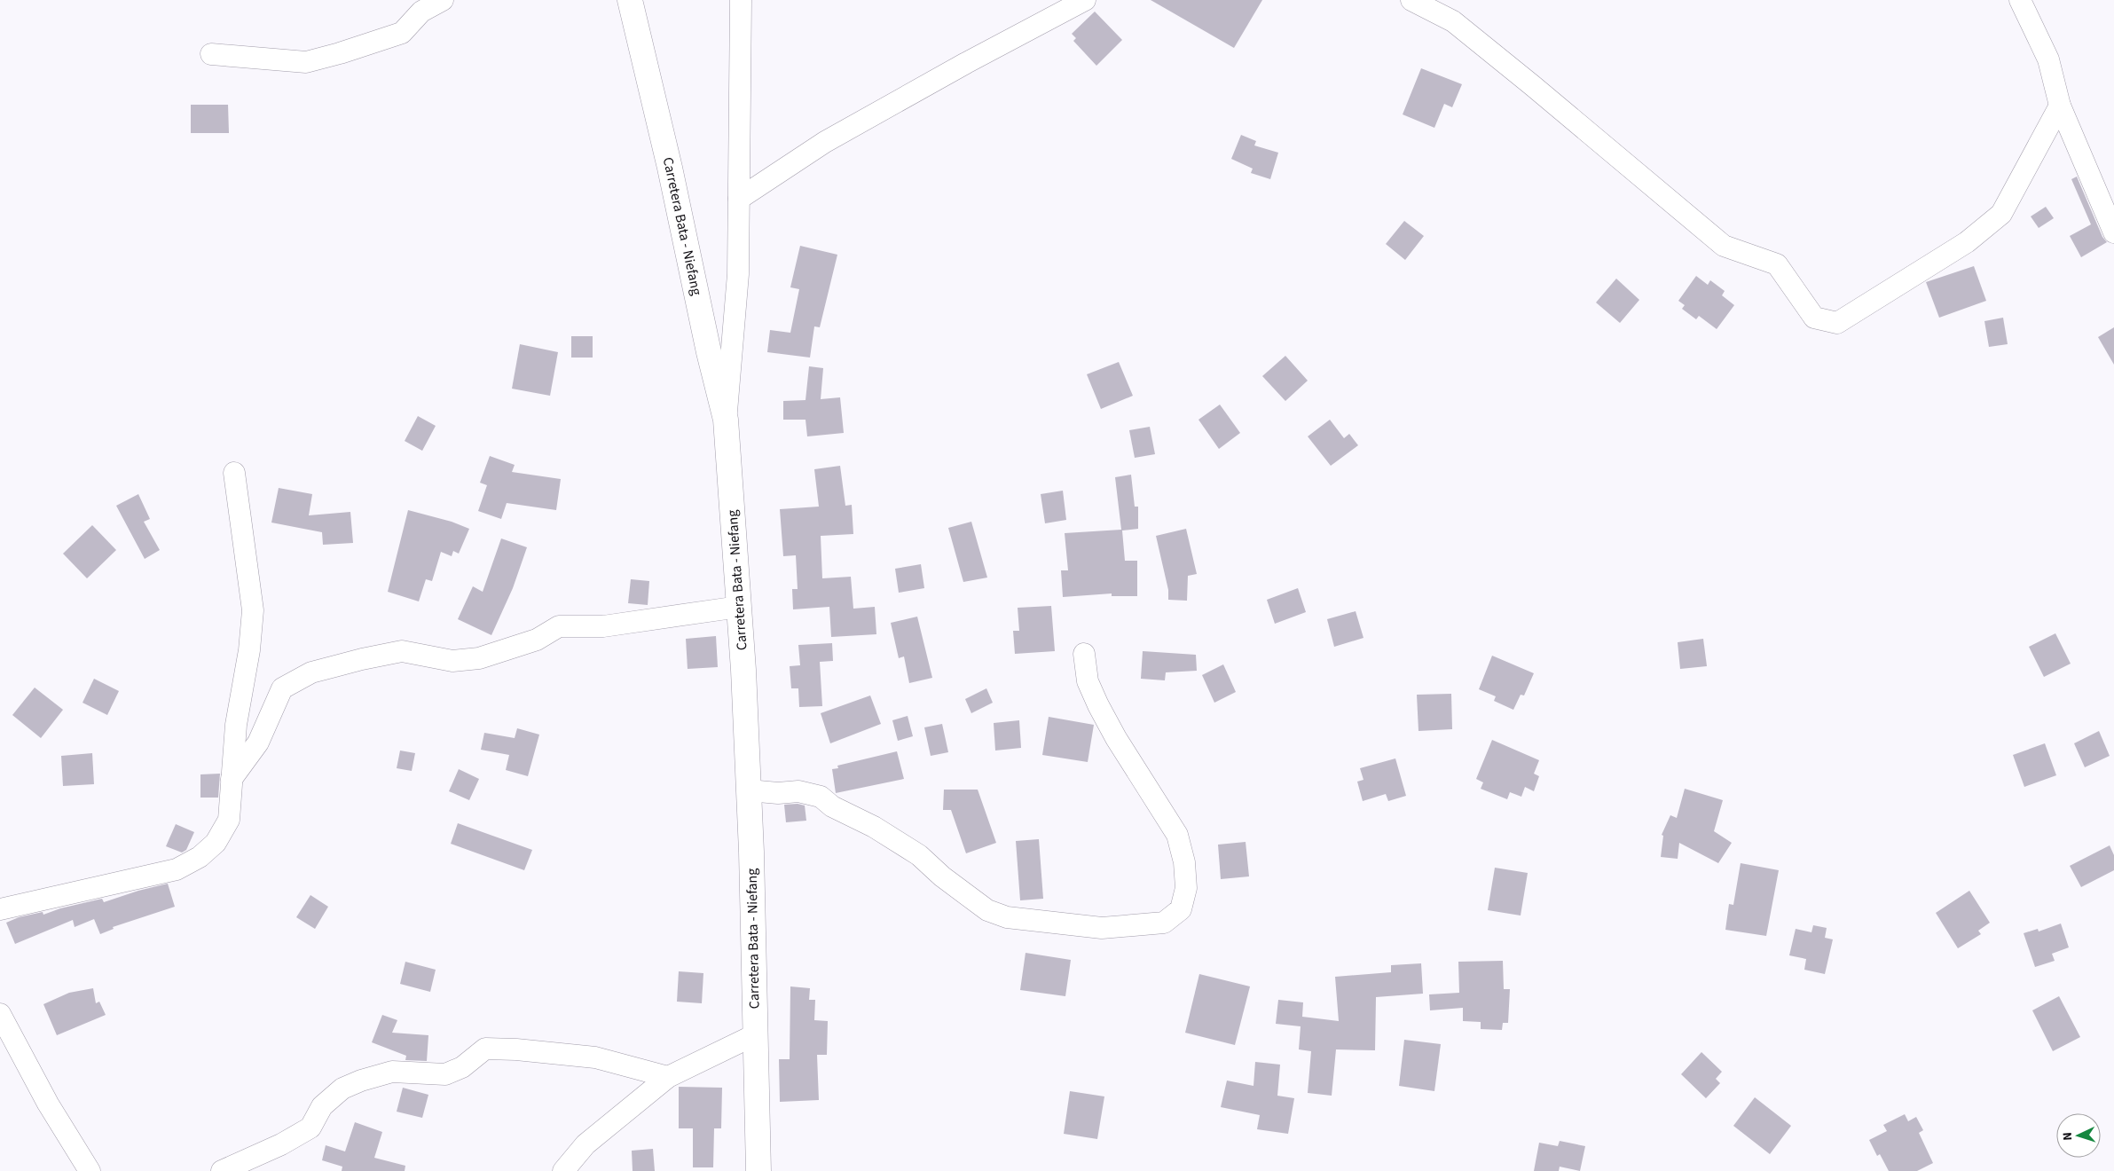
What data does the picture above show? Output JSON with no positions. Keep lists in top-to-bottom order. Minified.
{"streets":{"main road":["Carretera Bata - Niefang"]},"north":"left"}
